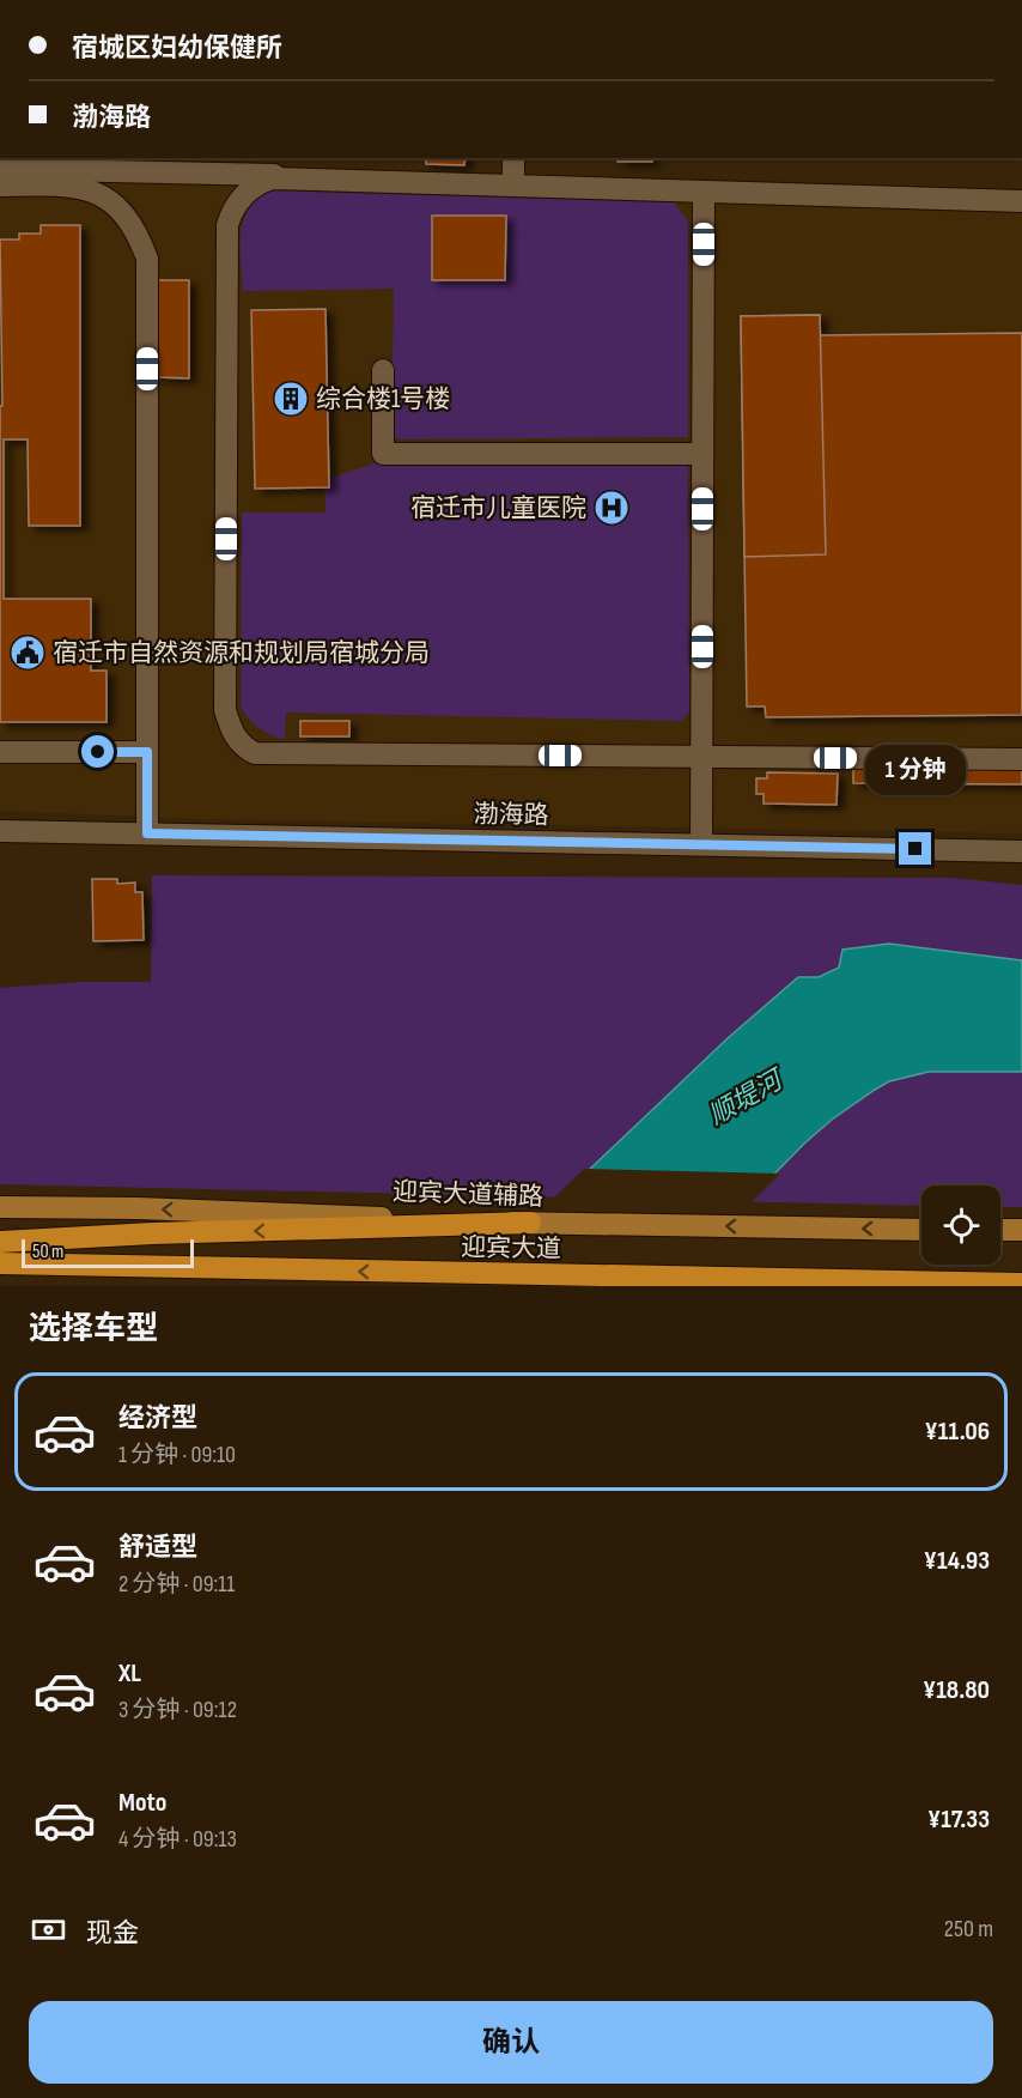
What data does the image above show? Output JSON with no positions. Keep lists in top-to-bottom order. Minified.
{"streets":{"highway":["迎宾大道"],"main road":["迎宾大道辅路"],"street":["渤海路"]},"one_way":["迎宾大道辅路"],"water":["顺堤河"],"places":{"building":["综合楼1号楼"],"hospital":["宿迁市儿童医院"],"public building":["宿迁市自然资源和规划局宿城分局"]},"scale_bar":"50 m","page":{"banner":["宿城区妇幼保健所","渤海路"],"bubble":"1 分钟","scale":"50 m","heading":"选择车型","list":[{"name":"经济型","note":"1 分钟 · 09:10","value":"¥11.06"},{"name":"舒适型","note":"2 分钟 · 09:11","value":"¥14.93"},{"name":"XL","note":"3 分钟 · 09:12","value":"¥18.80"},{"name":"Moto","note":"4 分钟 · 09:13","value":"¥17.33"}],"pay":["现金","250 m"],"buttons":"确认"}}
